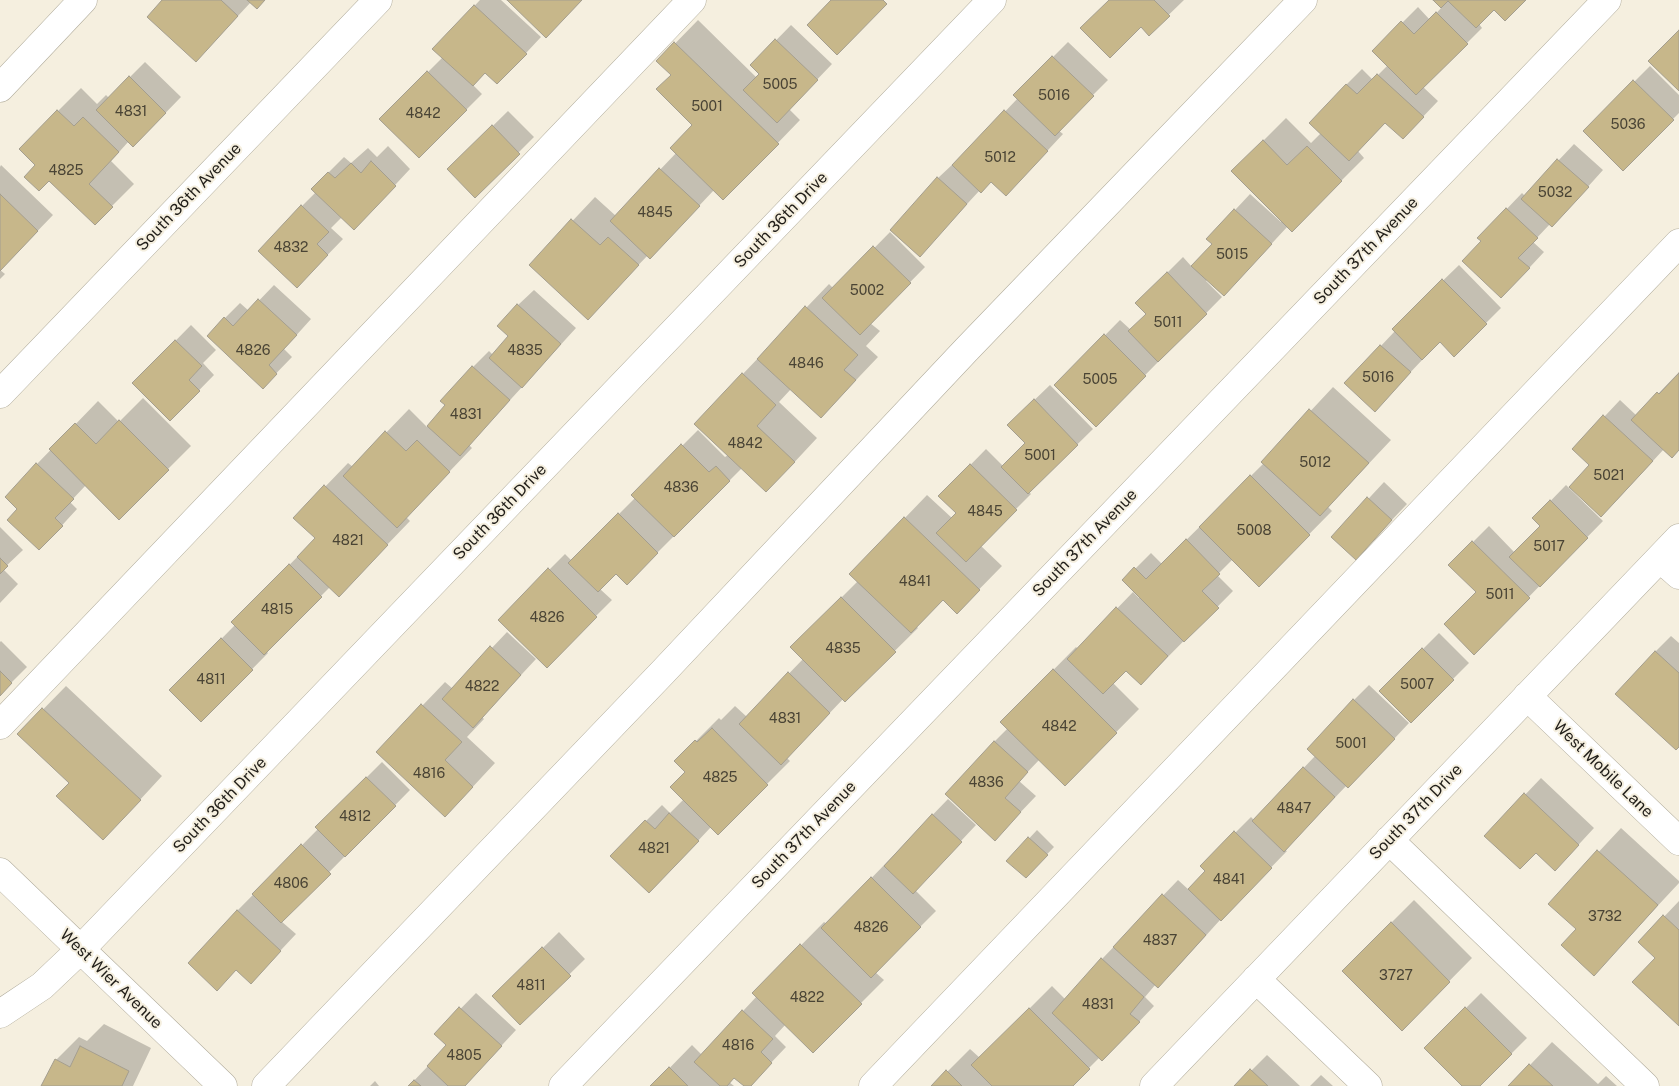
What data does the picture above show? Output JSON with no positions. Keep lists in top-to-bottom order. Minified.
{"streets":{"street":["South 36th Avenue","South 36th Drive","South 37th Avenue","West Mobile Lane","South 37th Drive","West Wier Avenue"]},"crossings":[["South 36th Drive","West Wier Avenue"],["West Mobile Lane","South 37th Drive"]],"house_numbers":["5005","5016","5001","4831","4842","5036","5012","4825","5032","4845","4832","5015","5002","5011","4826","4835","4846","5016","5005","4831","4842","5001","5012","5021","4836","4845","5008","4821","5017","4841","5011","4815","4826","4835","4811","5007","4822","4831","4842","5001","4816","4825","4836","4847","4812","4821","4841","4806","3732","4826","4837","3727","4811","4822","4831","4816","4805"]}
